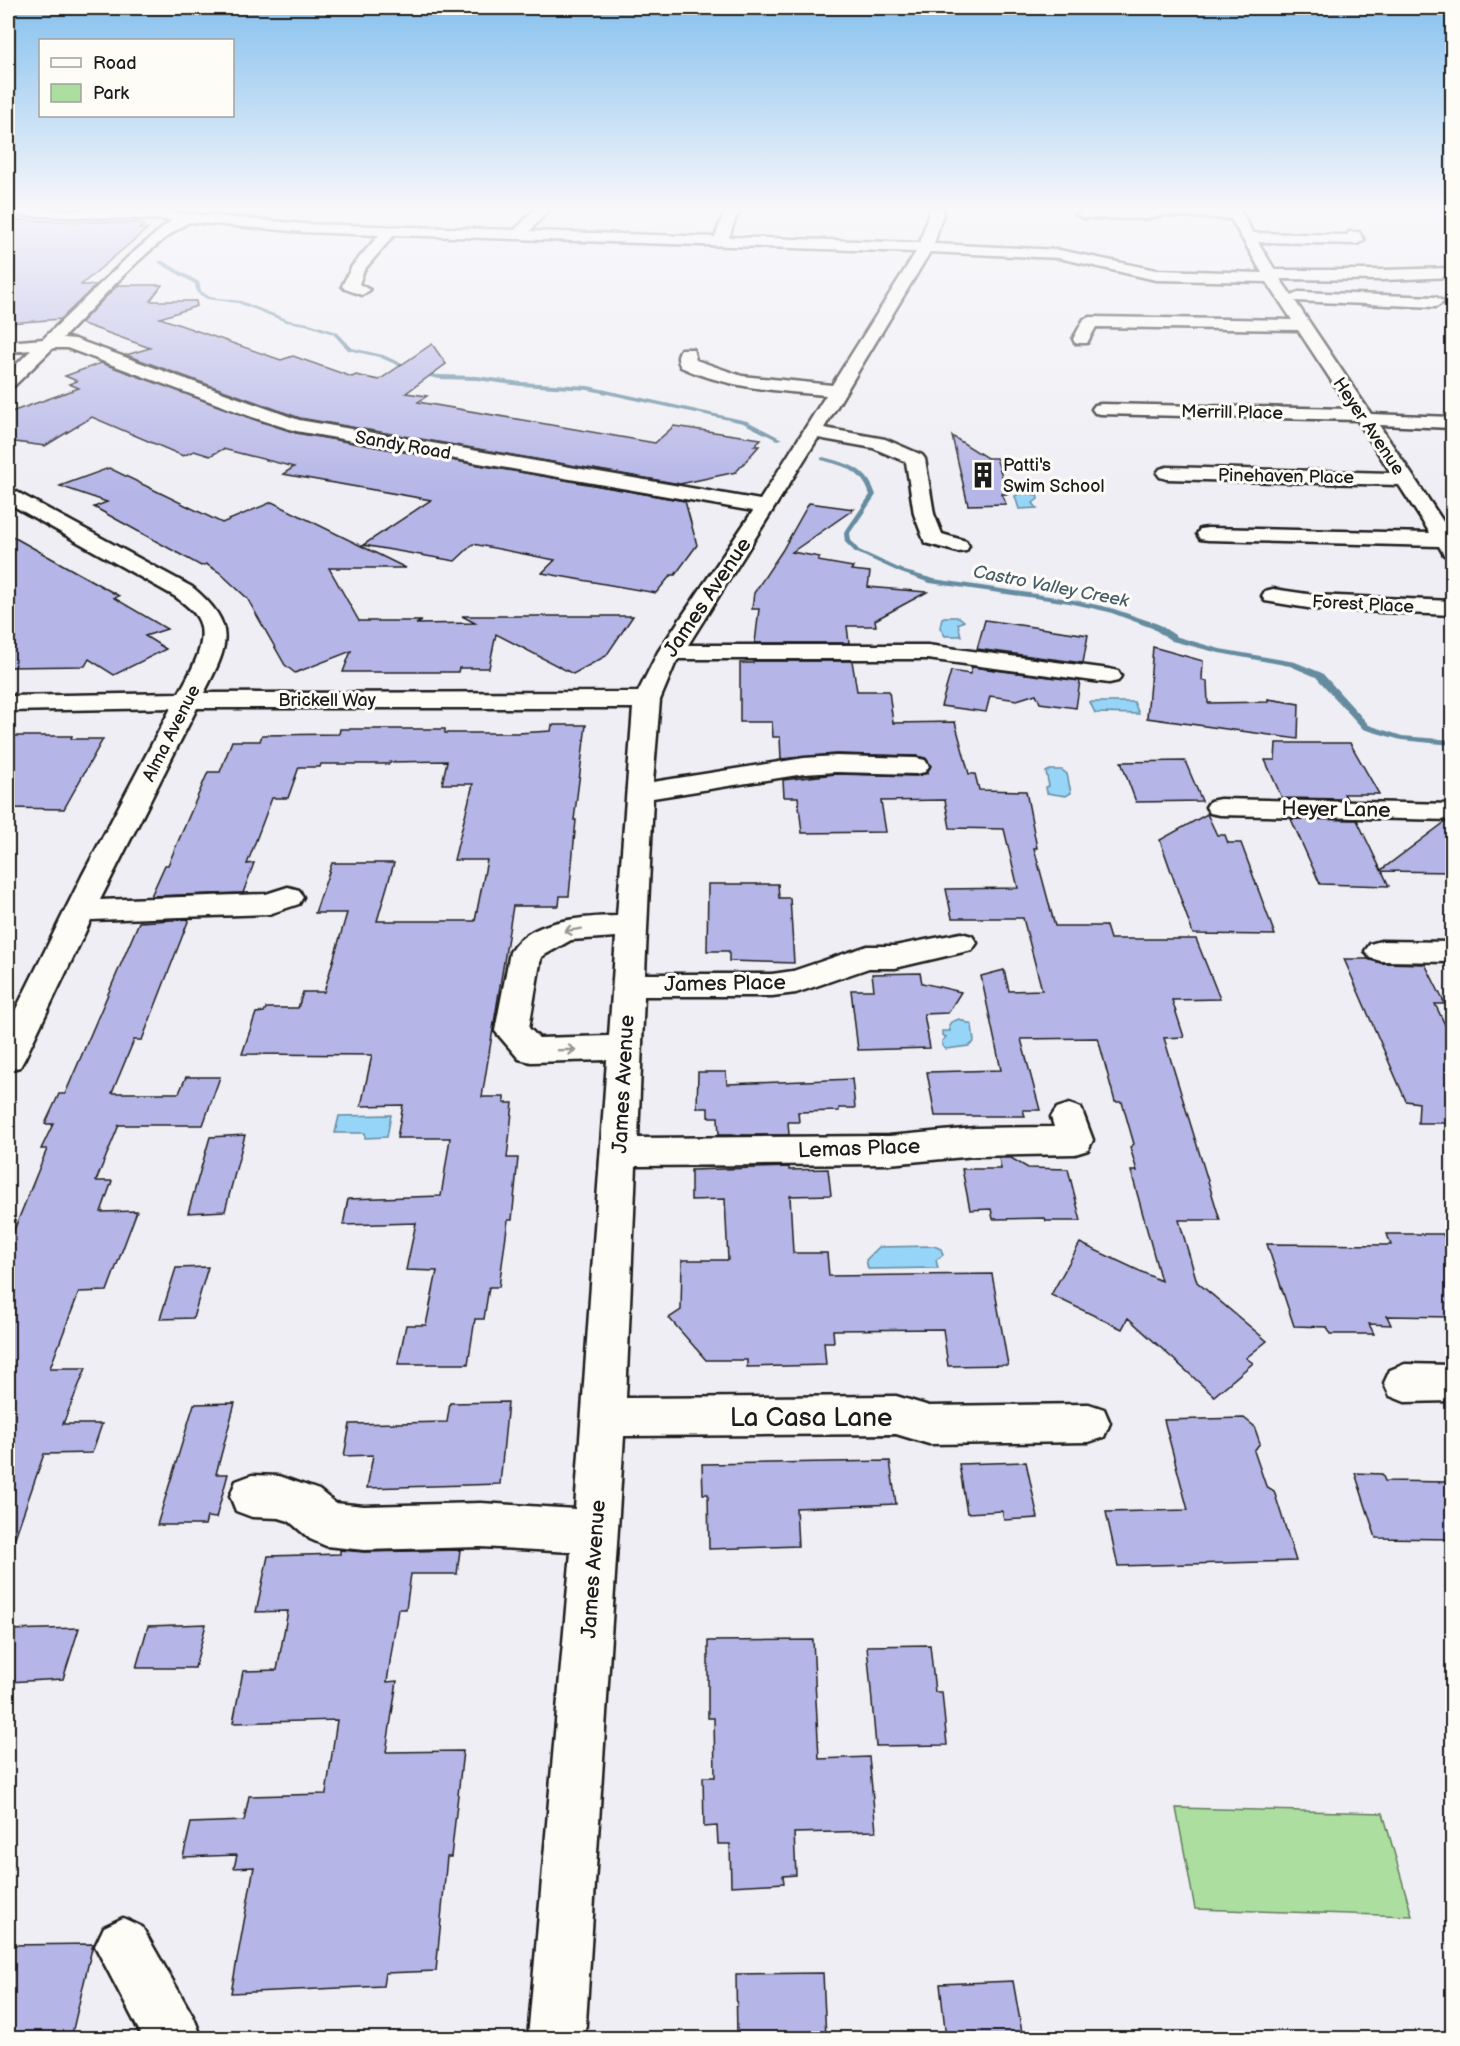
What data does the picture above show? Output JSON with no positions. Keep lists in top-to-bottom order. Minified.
{"streets":{"street":["Merrill Place","Heyer Avenue","Sandy Road","Pinehaven Place","James Avenue","Forest Place","Brickell Way","Alma Avenue","Heyer Lane","James Place","Lemas Place","La Casa Lane"]},"crossings":[["Merrill Place","Heyer Avenue"],["Heyer Avenue","Pinehaven Place"],["Sandy Road","James Avenue"],["James Avenue","Brickell Way"],["James Avenue","James Place"],["James Avenue","Lemas Place"],["James Avenue","La Casa Lane"],["Brickell Way","Alma Avenue"]],"water":["Castro Valley Creek"],"places":{"building":["Patti's Swim School"]},"legend":["Road","Park"]}
